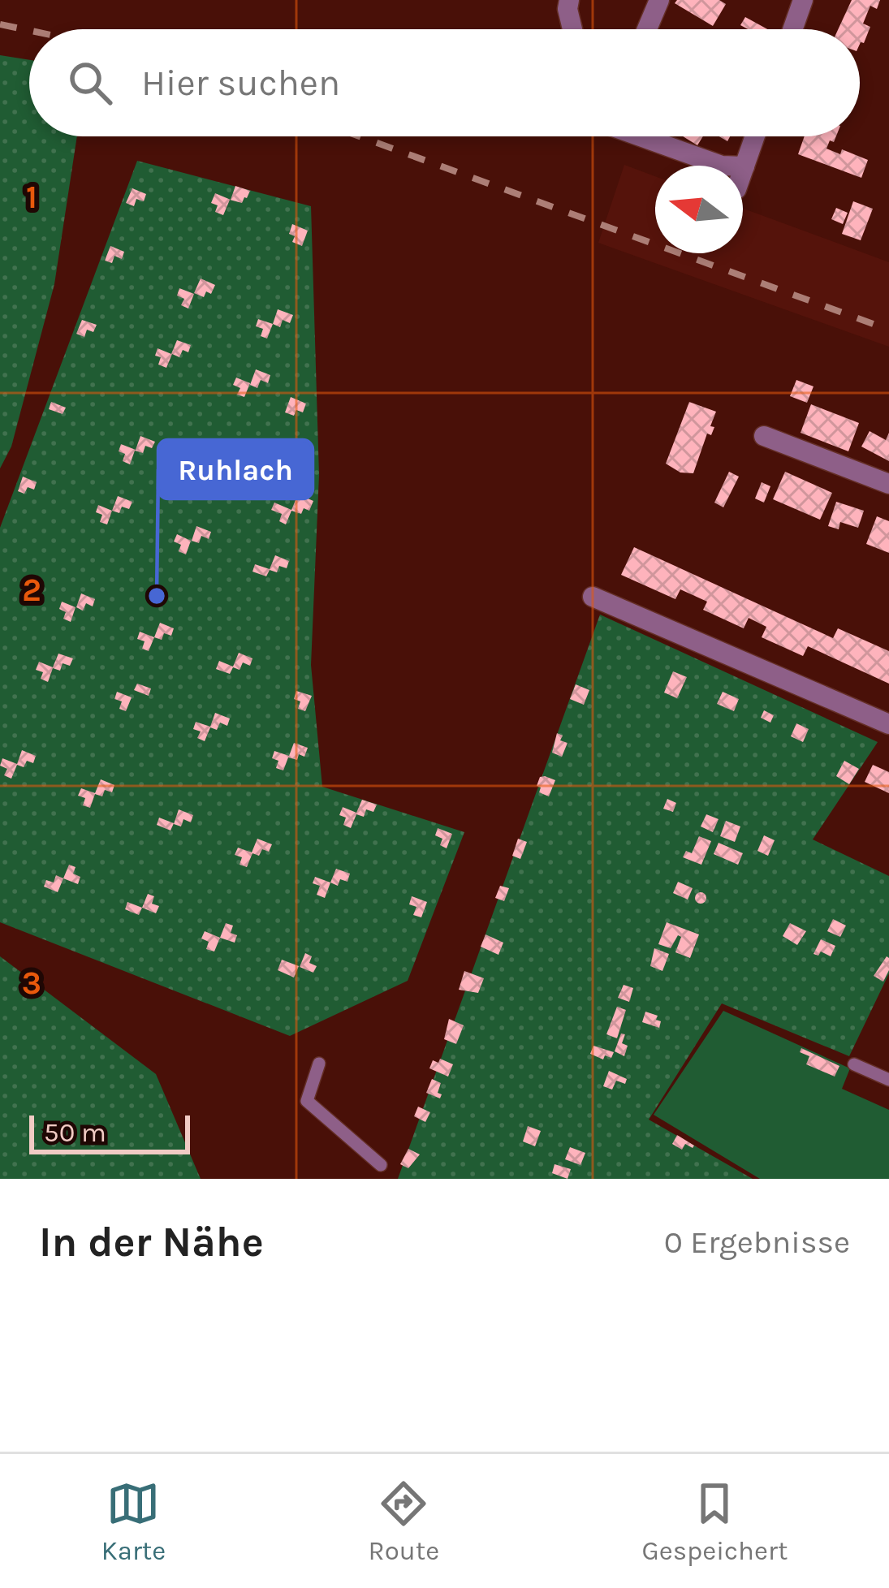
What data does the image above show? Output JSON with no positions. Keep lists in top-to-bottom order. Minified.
{"places":["Ruhlach"],"scale_bar":"50 m","north":"left","page":{"search":"Hier suchen","scale":"50 m","heading":["In der Nähe","0 Ergebnisse"],"nav":["Karte","Route","Gespeichert"]},"grid":{"rows":["1","2","3"]}}
